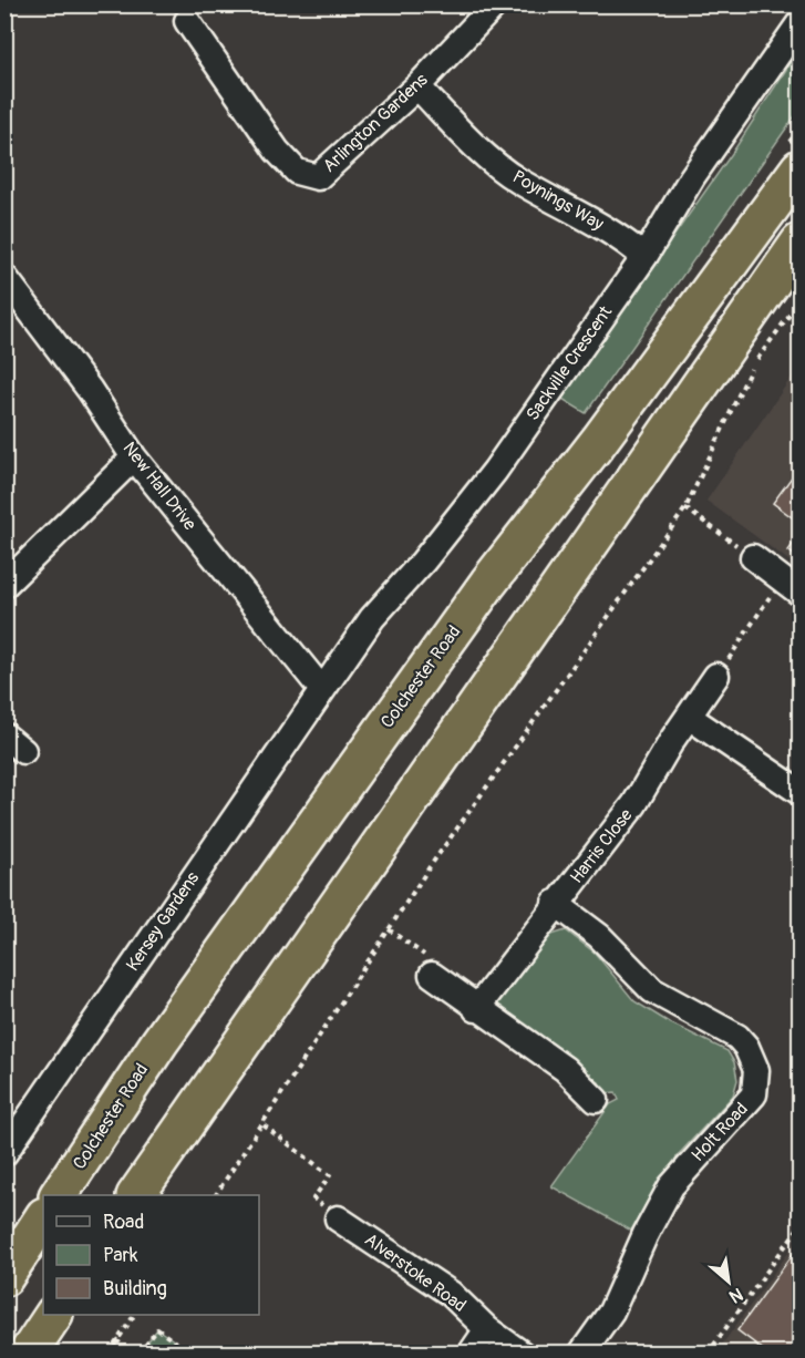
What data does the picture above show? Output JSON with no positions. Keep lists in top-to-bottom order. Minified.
{"streets":{"highway":["Colchester Road"],"street":["Arlington Gardens","Poynings Way","Sackville Crescent","New Hall Drive","Harris Close","Kersey Gardens","Holt Road","Alverstoke Road"]},"crossings":[["Arlington Gardens","Poynings Way"],["Poynings Way","Sackville Crescent"],["Sackville Crescent","New Hall Drive"],["Sackville Crescent","Kersey Gardens"],["New Hall Drive","Kersey Gardens"],["Harris Close","Holt Road"]],"legend":["Road","Park","Building"],"north":"bottom right"}
